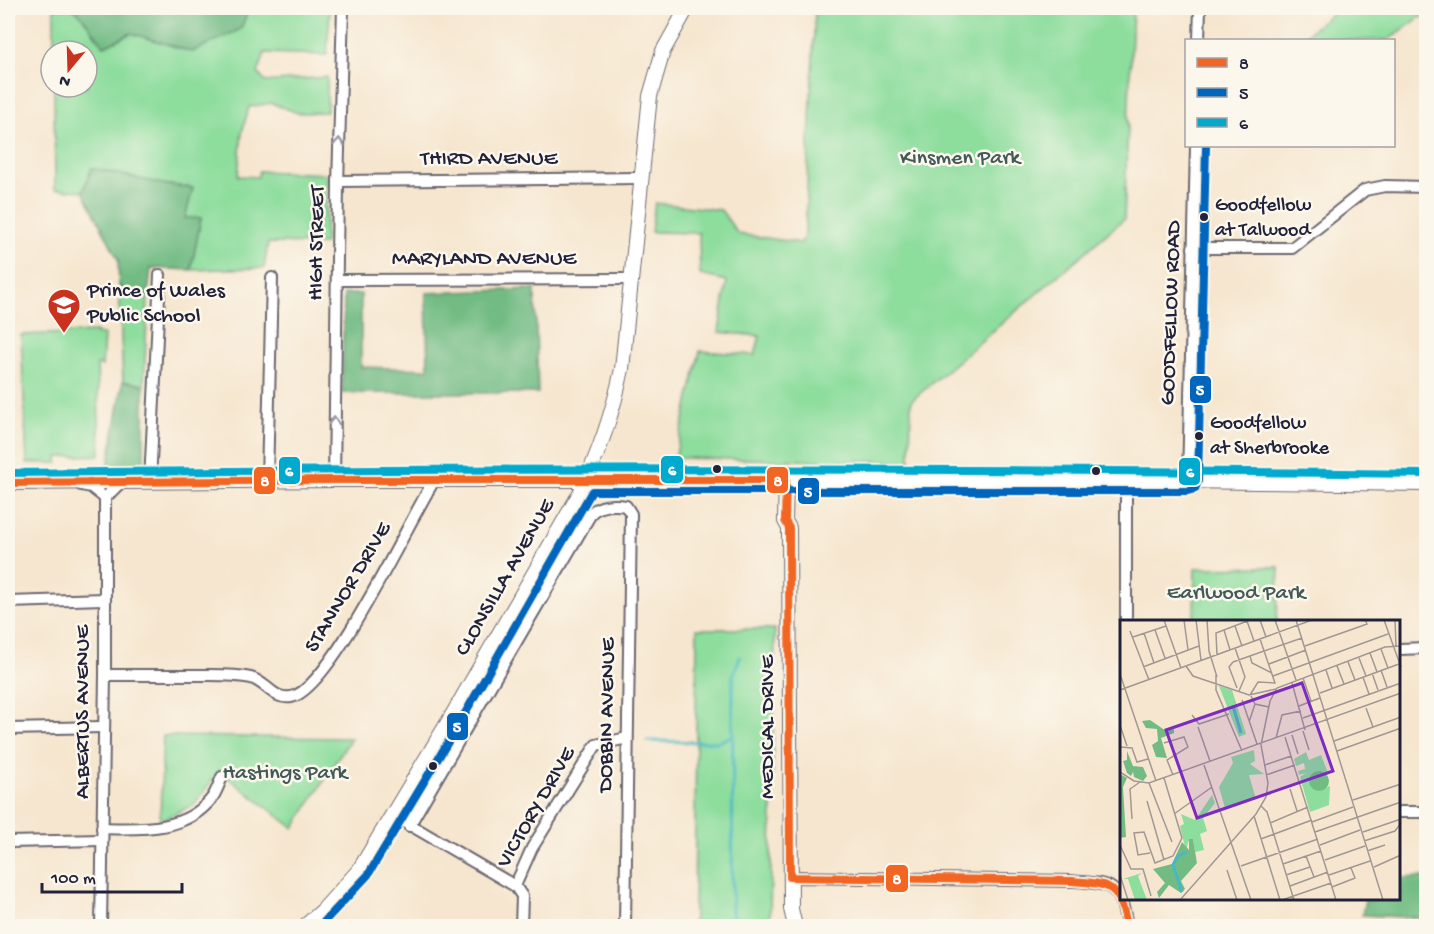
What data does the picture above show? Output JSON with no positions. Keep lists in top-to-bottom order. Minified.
{"streets":{"main road":["CLONSILLA AVENUE","MEDICAL DRIVE"],"street":["THIRD AVENUE","HIGH STREET","MARYLAND AVENUE","GOODFELLOW ROAD","STANNOR DRIVE","ALBERTUS AVENUE","DOBBIN AVENUE","VICTORY DRIVE"]},"crossings":[["THIRD AVENUE","HIGH STREET"],["THIRD AVENUE","CLONSILLA AVENUE"],["HIGH STREET","MARYLAND AVENUE"],["MARYLAND AVENUE","CLONSILLA AVENUE"],["CLONSILLA AVENUE","DOBBIN AVENUE"],["STANNOR DRIVE","ALBERTUS AVENUE"],["DOBBIN AVENUE","VICTORY DRIVE"]],"parks":["Kinsmen Park","Earlwood Park","Hastings Park"],"places":{"other":["Goodfellow at Talwood","Goodfellow at Sherbrooke"],"school or university":["Prince of Wales Public School"]},"lines":["transit line 5","transit line 6","transit line 8"],"legend":["8","5","6"],"scale_bar":"100 m","north":"bottom"}
